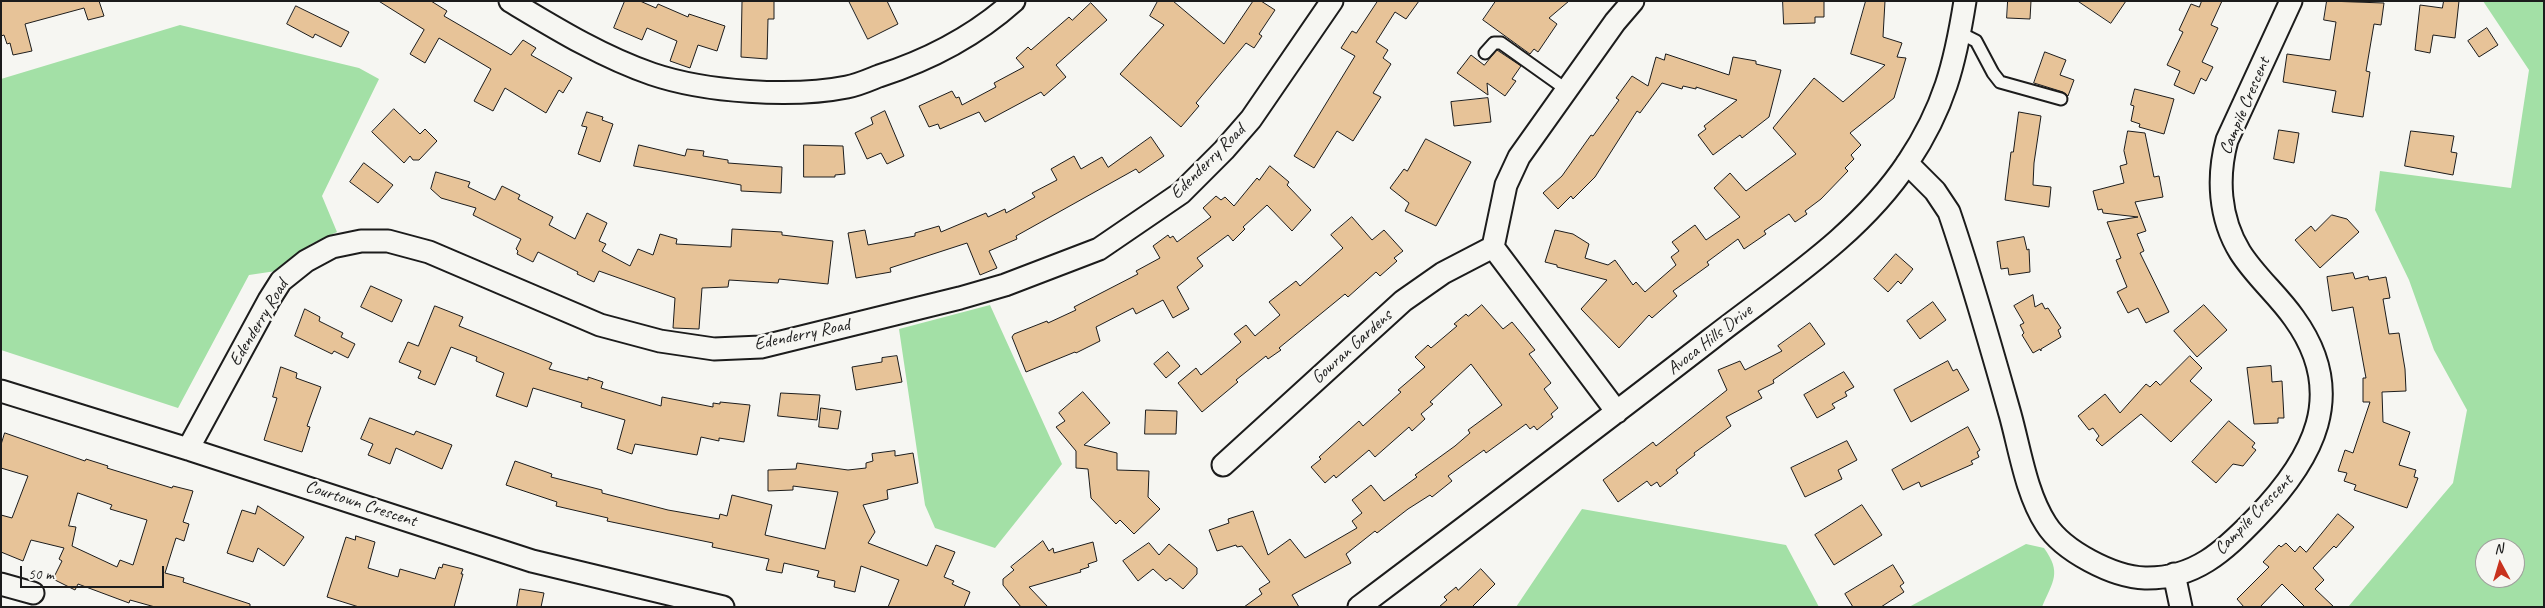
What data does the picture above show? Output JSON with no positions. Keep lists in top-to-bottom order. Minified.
{"streets":{"street":["Campile Crescent","Edenderry Road","Avoca Hills Drive","Gowran Gardens","Courtown Crescent"]},"crossings":[["Campile Crescent","Avoca Hills Drive"],["Edenderry Road","Courtown Crescent"]],"scale_bar":"50 m","north":"top"}
